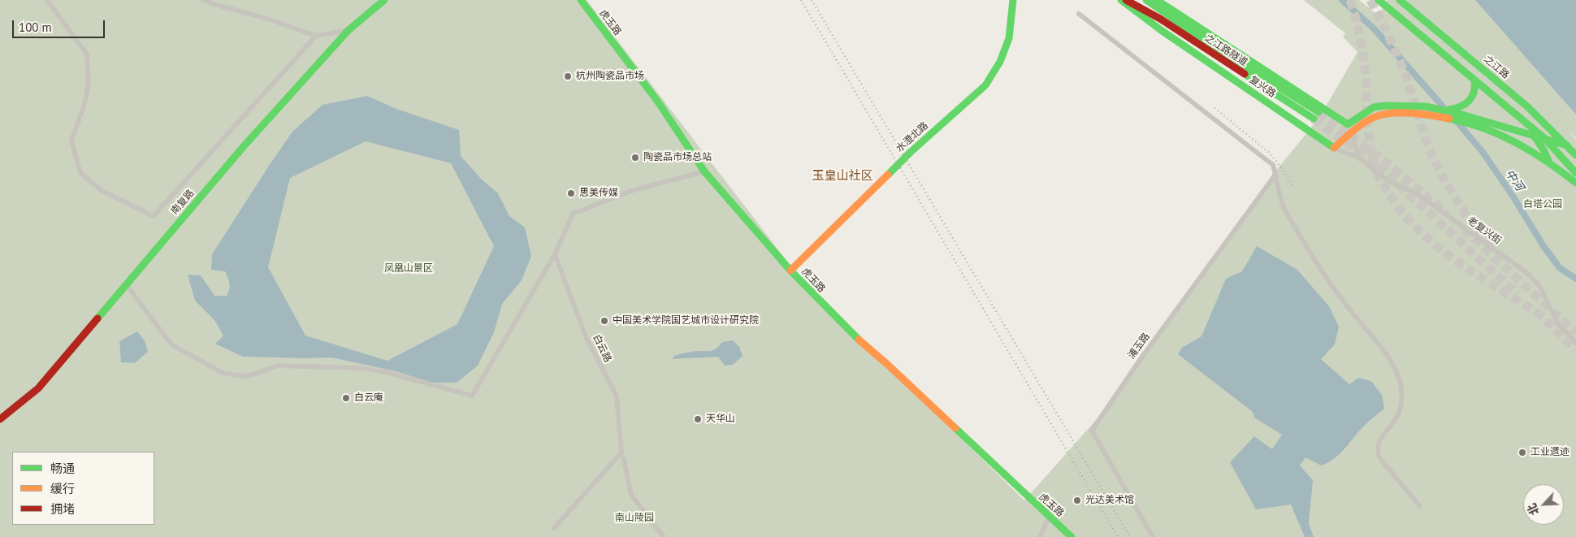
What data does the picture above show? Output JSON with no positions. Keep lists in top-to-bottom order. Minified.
{"streets":{"main road":["虎玉路","之江路隧道","之江路","复兴路","水澄北路","南复路"],"street":["老复兴街","浦玉路","白云路"]},"crossings":[["虎玉路","水澄北路"],["复兴路","老复兴街"]],"districts":["玉皇山社区"],"water":["中河"],"parks":["白塔公园","凤凰山景区","南山陵园"],"places":["杭州陶瓷品市场","陶瓷品市场总站","思美传媒","中国美术学院国艺城市设计研究院","白云庵","天华山","工业遗迹","光达美术馆"],"legend":["畅通","缓行","拥堵"],"scale_bar":"100 m","north":"bottom left"}
